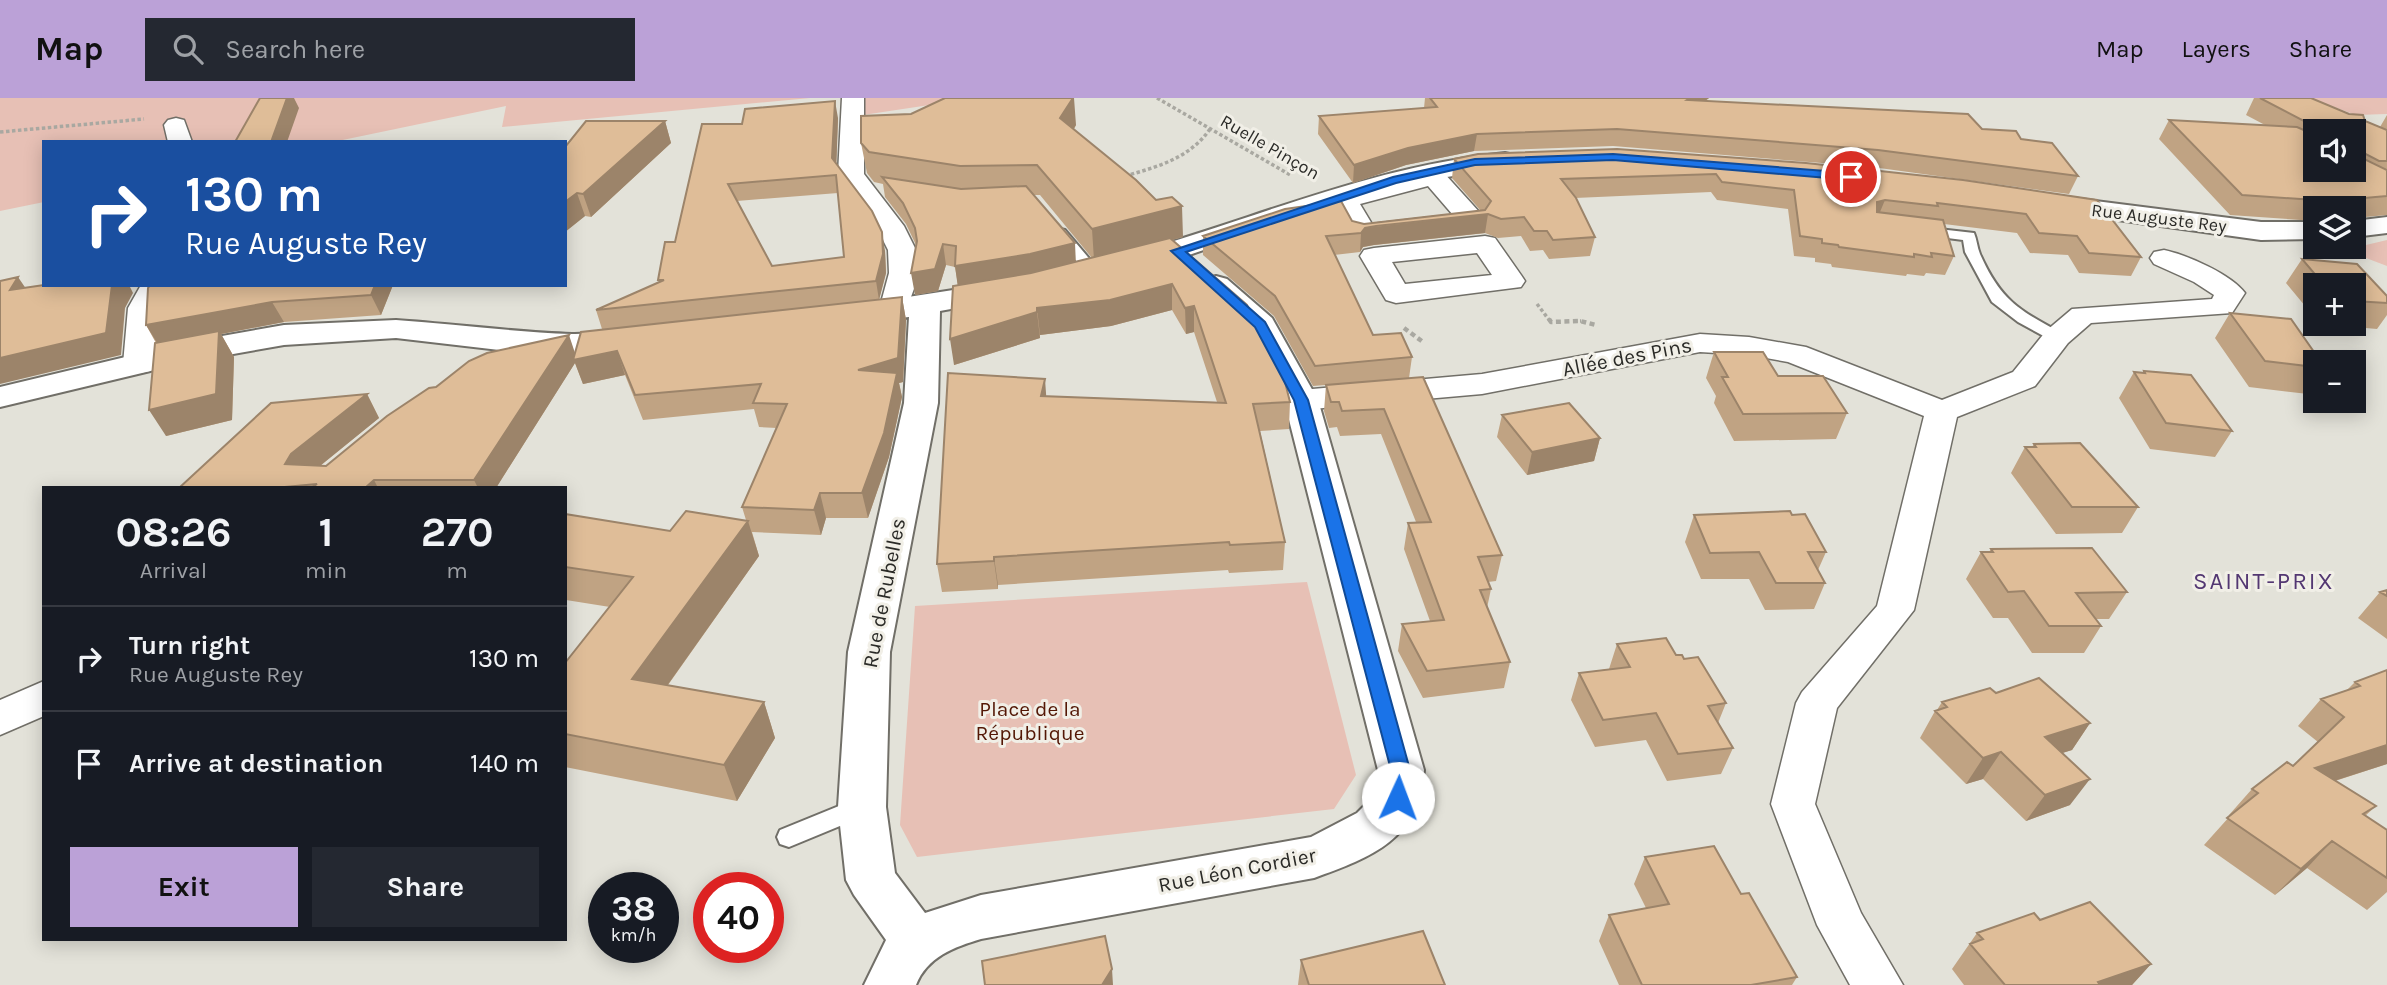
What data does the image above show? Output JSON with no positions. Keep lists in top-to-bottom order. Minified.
{"streets":{"street":["Rue Auguste Rey","Allée des Pins","Rue de Rubelles","Rue Léon Cordier"],"path":["Ruelle Pinçon"]},"crossings":[["Allée des Pins","Rue Léon Cordier"],["Rue de Rubelles","Rue Léon Cordier"]],"districts":["SAINT-PRIX"],"parks":["Place de la République"],"page":{"header":"Map","search":"Search here","nav":["Map","Layers","Share"],"map_buttons":["+","−"],"turn":["130 m","Rue Auguste Rey"],"eta":["08:26","Arrival","1","min","270","m"],"list":[{"name":"Turn right","note":"Rue Auguste Rey","value":"130 m"},{"name":"Arrive at destination","value":"140 m"}],"buttons":["Exit","Share"],"speed":"38 km/h","limit":"40"}}
